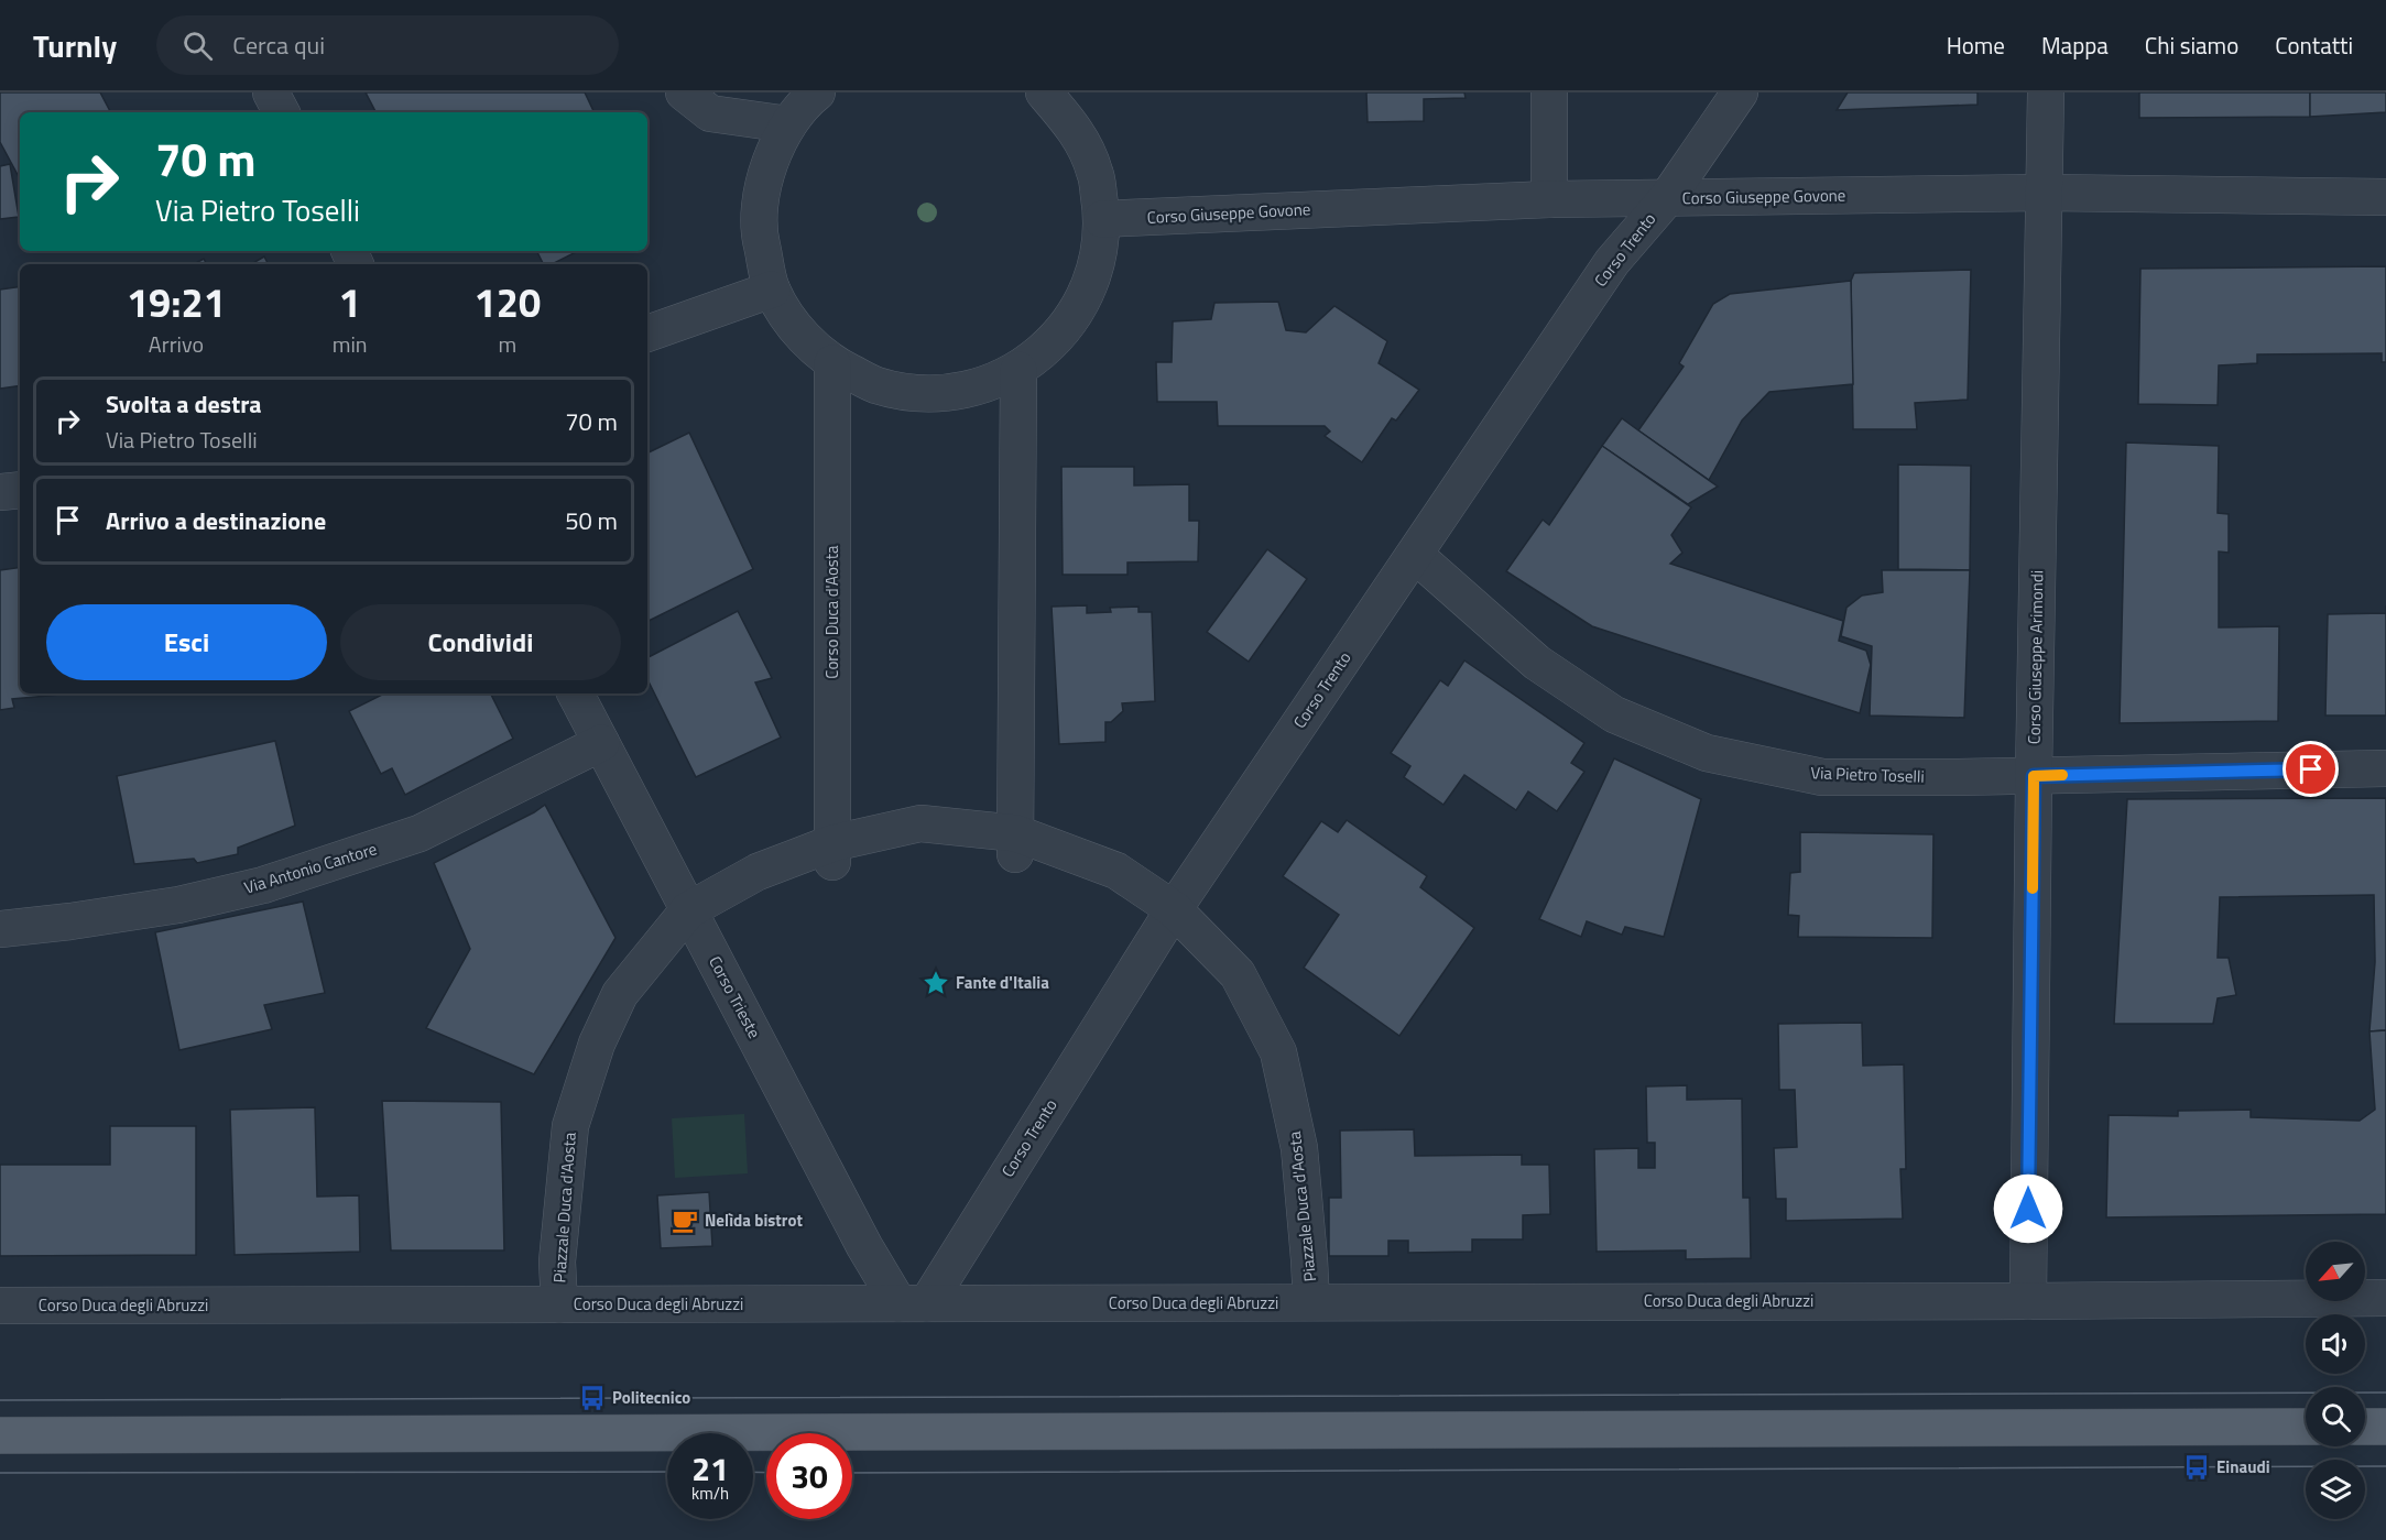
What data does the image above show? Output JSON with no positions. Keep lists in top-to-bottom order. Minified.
{"streets":{"street":["Corso Giuseppe Govone","Corso Trento","Corso Duca d'Aosta","Corso Giuseppe Arimondi","Via Pietro Toselli","Via Antonio Cantore","Corso Trieste","Piazzale Duca d'Aosta","Corso Duca degli Abruzzi"]},"crossings":[["Corso Giuseppe Govone","Corso Trento"],["Corso Giuseppe Govone","Corso Giuseppe Arimondi"],["Corso Trento","Via Pietro Toselli"],["Corso Trento","Corso Trieste"],["Corso Trento","Piazzale Duca d'Aosta"],["Corso Trento","Corso Duca degli Abruzzi"],["Corso Duca d'Aosta","Piazzale Duca d'Aosta"],["Corso Giuseppe Arimondi","Via Pietro Toselli"],["Corso Giuseppe Arimondi","Corso Duca degli Abruzzi"],["Via Antonio Cantore","Corso Trieste"],["Corso Trieste","Piazzale Duca d'Aosta"],["Corso Trieste","Corso Duca degli Abruzzi"],["Piazzale Duca d'Aosta","Corso Duca degli Abruzzi"]],"places":{"place":["Fante d'Italia"],"cafe":["Nelìda bistrot"],"bus stop":["Politecnico","Einaudi"]},"north":"bottom left","page":{"header":"Turnly","search":"Cerca qui","nav":["Home","Mappa","Chi siamo","Contatti"],"turn":["70 m","Via Pietro Toselli"],"eta":["19:21","Arrivo","1","min","120","m"],"list":[{"name":"Svolta a destra","note":"Via Pietro Toselli","value":"70 m"},{"name":"Arrivo a destinazione","value":"50 m"}],"buttons":["Esci","Condividi"],"speed":"21 km/h","limit":"30"}}
